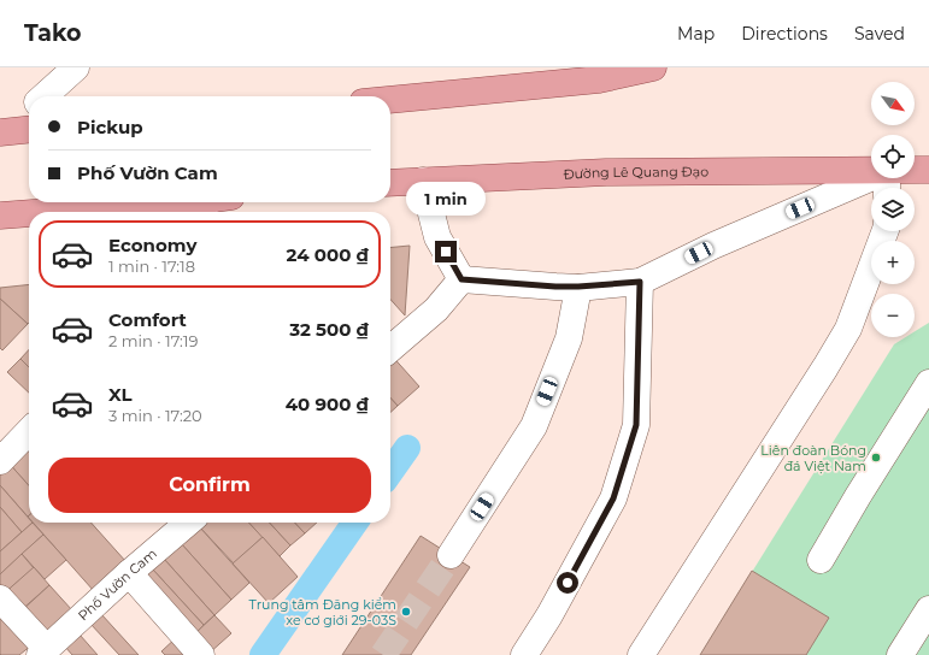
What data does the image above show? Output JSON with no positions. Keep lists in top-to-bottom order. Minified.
{"streets":{"main road":["Đường Lê Quang Đạo"],"street":["Phố Vườn Cam"]},"places":["Liên đoàn Bóng đá Việt Nam","Trung tâm Đăng kiểm xe cơ giới 29-03S"],"north":"bottom right","page":{"header":"Tako","nav":["Map","Directions","Saved"],"map_buttons":["+","−"],"banner":["Pickup","Phố Vườn Cam"],"bubble":"1 min","list":[{"name":"Economy","note":"1 min · 17:18","value":"24 000 ₫"},{"name":"Comfort","note":"2 min · 17:19","value":"32 500 ₫"},{"name":"XL","note":"3 min · 17:20","value":"40 900 ₫"}],"buttons":"Confirm"}}
